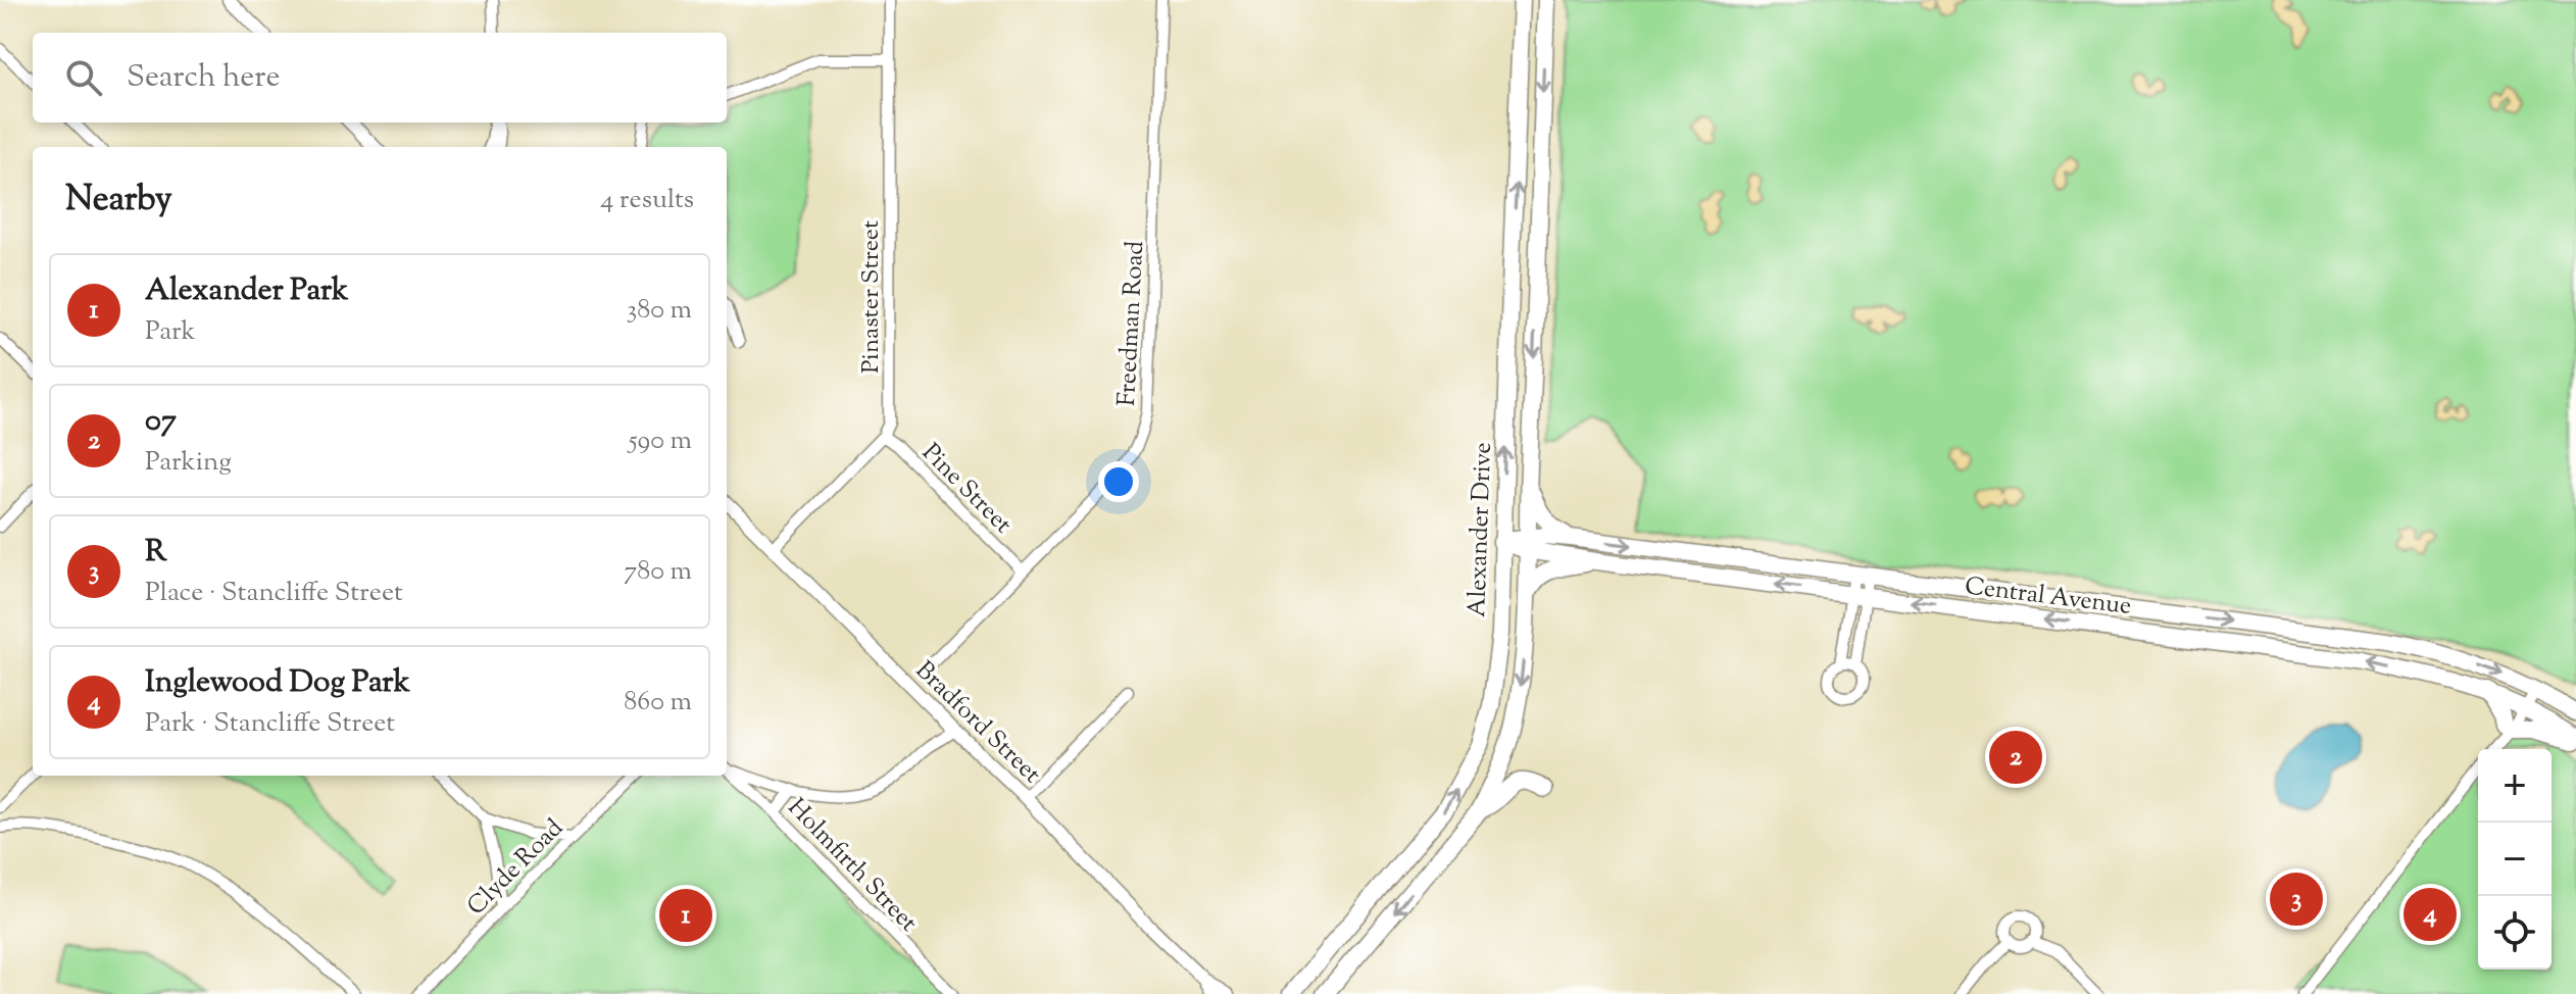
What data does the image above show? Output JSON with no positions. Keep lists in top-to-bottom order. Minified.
{"streets":{"main road":["Alexander Drive","Central Avenue"],"street":["Pinaster Street","Freedman Road","Pine Street","Bradford Street","Holmfirth Street","Clyde Road"]},"crossings":[["Pinaster Street","Pine Street"],["Freedman Road","Pine Street"],["Alexander Drive","Central Avenue"]],"page":{"search":"Search here","heading":["Nearby","4 results"],"list":[{"mark":"1","name":"Alexander Park","note":"Park","value":"380 m"},{"mark":"2","name":"07","note":"Parking","value":"590 m"},{"mark":"3","name":"R","note":"Place · Stancliffe Street","value":"780 m"},{"mark":"4","name":"Inglewood Dog Park","note":"Park · Stancliffe Street","value":"860 m"}],"pins":["2","3","4","1"],"map_buttons":["+","−"]}}
